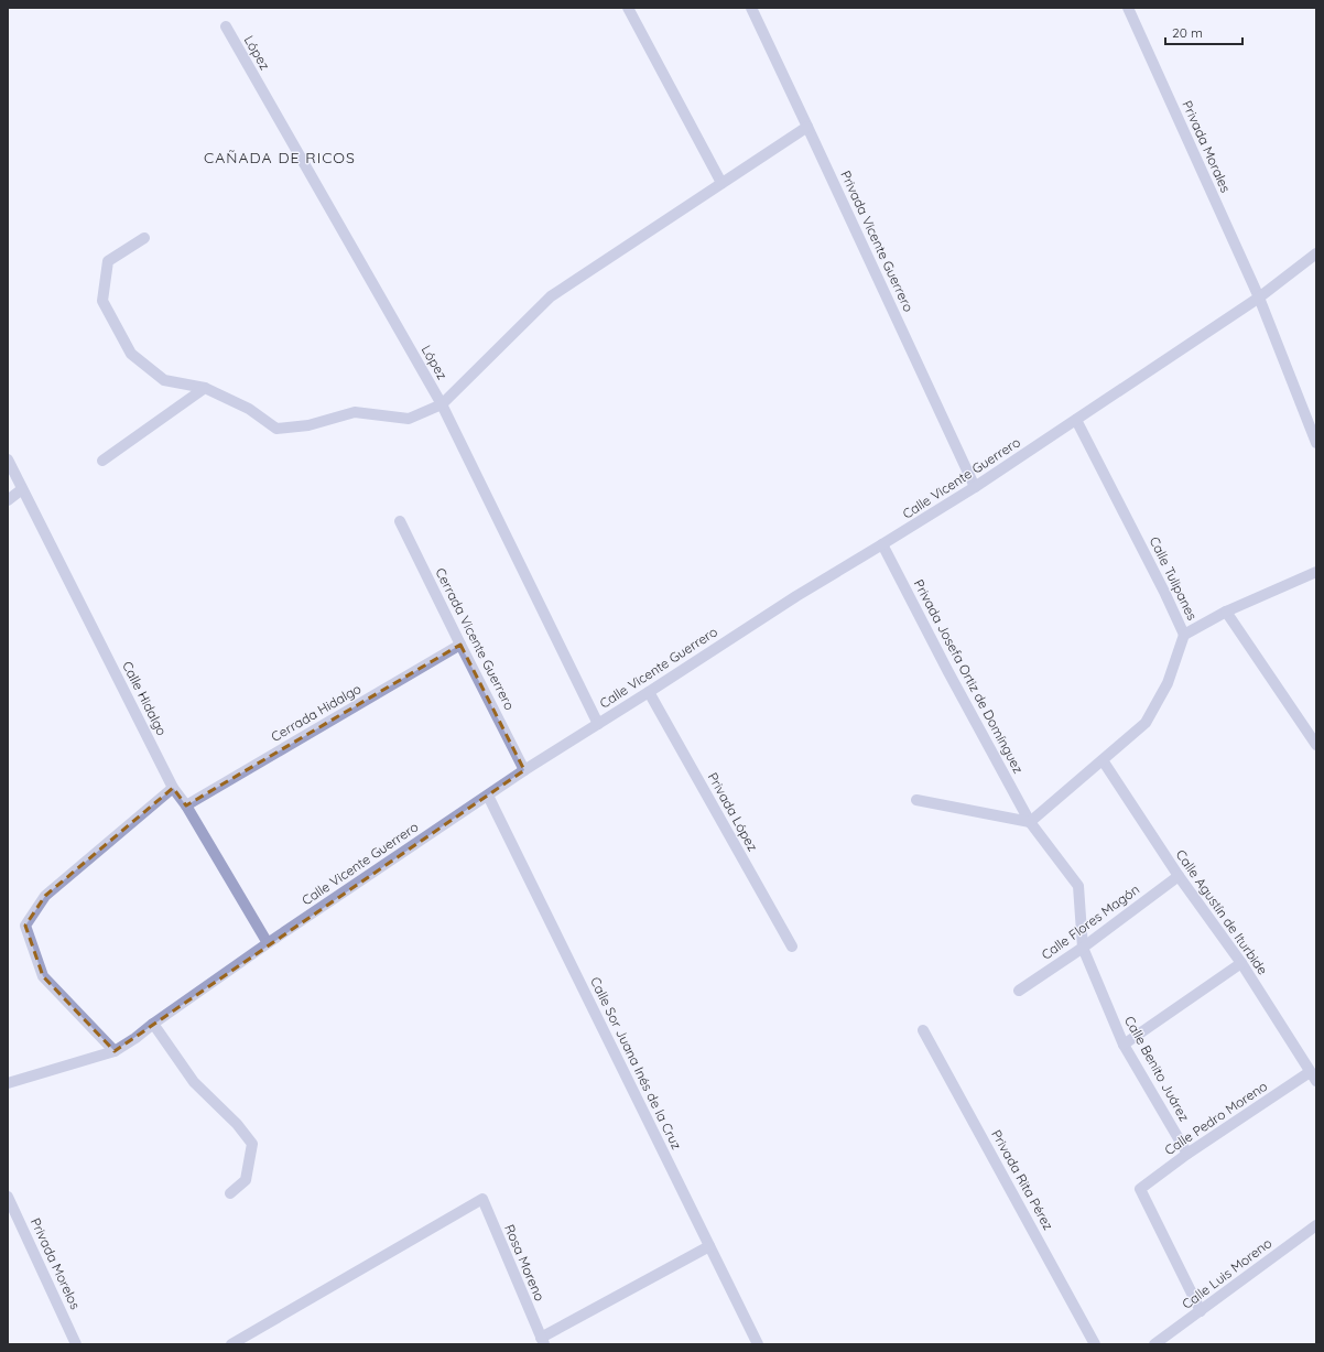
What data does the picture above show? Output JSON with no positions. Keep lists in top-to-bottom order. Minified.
{"streets":{"street":["López","Privada Morales","Privada Vicente Guerrero","Calle Vicente Guerrero","Calle Tulipanes","Cerrada Vicente Guerrero","Privada Josefa Ortiz de Domínguez","Calle Hidalgo","Cerrada Hidalgo","Privada López","Calle Agustín de Iturbide","Calle Flores Magón","Calle Sor Juana Inés de la Cruz","Calle Benito Juárez","Calle Pedro Moreno","Privada Rita Pérez","Rosa Moreno","Privada Morelos","Calle Luis Moreno"]},"crossings":[["López","Calle Vicente Guerrero"],["Privada Morales","Calle Vicente Guerrero"],["Privada Vicente Guerrero","Calle Vicente Guerrero"],["Calle Vicente Guerrero","Calle Tulipanes"],["Calle Vicente Guerrero","Cerrada Vicente Guerrero"],["Calle Vicente Guerrero","Privada Josefa Ortiz de Domínguez"],["Calle Vicente Guerrero","Calle Hidalgo"],["Calle Vicente Guerrero","Privada López"],["Calle Vicente Guerrero","Calle Sor Juana Inés de la Cruz"],["Cerrada Vicente Guerrero","Cerrada Hidalgo"],["Privada Josefa Ortiz de Domínguez","Calle Flores Magón"],["Privada Josefa Ortiz de Domínguez","Calle Benito Juárez"],["Calle Hidalgo","Cerrada Hidalgo"],["Calle Agustín de Iturbide","Calle Flores Magón"],["Calle Agustín de Iturbide","Calle Pedro Moreno"],["Calle Flores Magón","Calle Benito Juárez"],["Calle Benito Juárez","Calle Pedro Moreno"],["Calle Pedro Moreno","Calle Luis Moreno"]],"districts":["CAÑADA DE RICOS"],"scale_bar":"20 m"}
